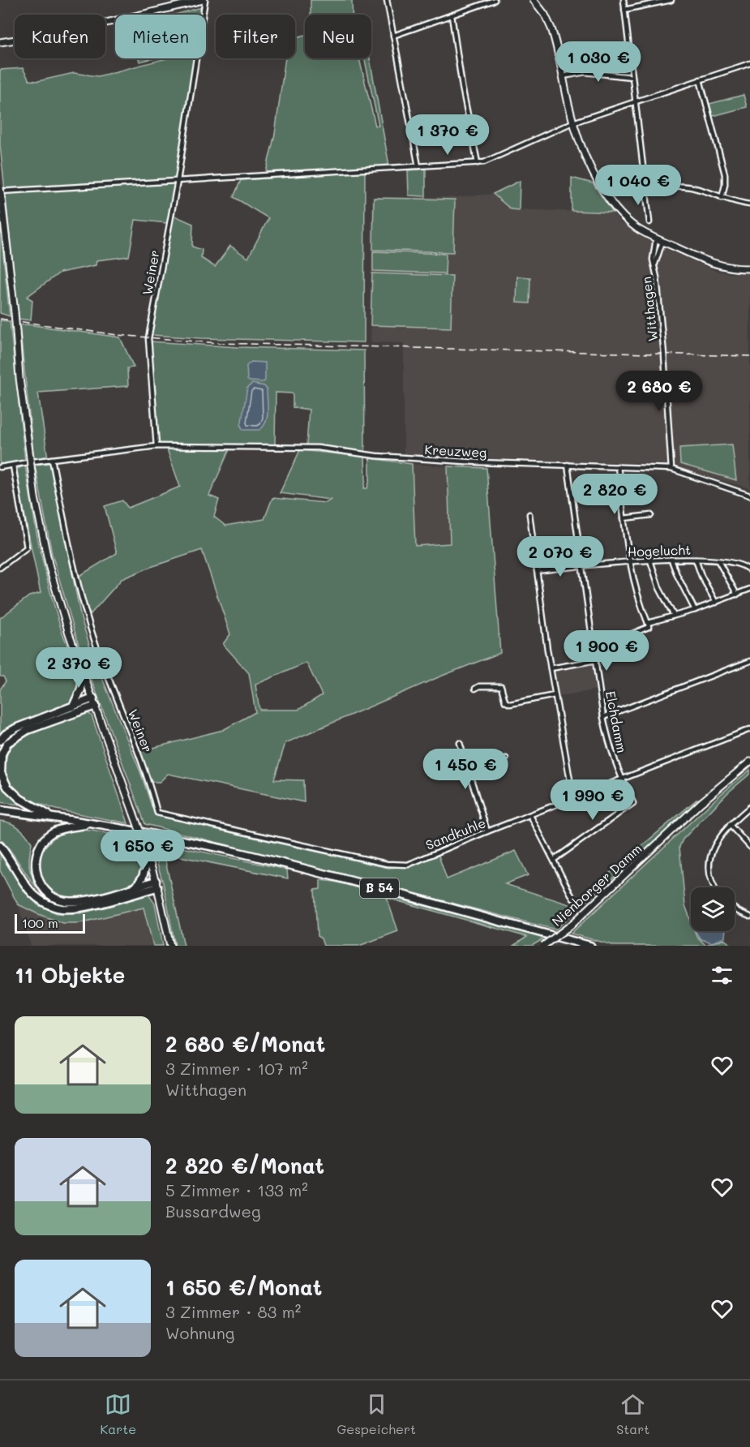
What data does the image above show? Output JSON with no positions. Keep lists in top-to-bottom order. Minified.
{"streets":{"highway":["B 54"],"main road":["Nienborger Damm"],"street":["Weiner","Witthagen","Kreuzweg","Hogelucht","Elchdamm","Sandkuhle"]},"crossings":[["Weiner","Kreuzweg"],["Weiner","Sandkuhle"],["Witthagen","Kreuzweg"],["Kreuzweg","Elchdamm"],["Hogelucht","Elchdamm"],["Elchdamm","Sandkuhle"]],"scale_bar":"100 m","page":{"chip":["Kaufen","Mieten","Filter","Neu"],"price":["1 030 €","1 370 €","1 040 €","2 680 €","2 820 €","2 070 €","1 900 €","2 370 €","1 450 €","1 990 €","1 650 €"],"scale":"100 m","heading":"11 Objekte","list":[{"name":"2 680 €/Monat","note":"3 Zimmer · 107 m² · Witthagen"},{"name":"2 820 €/Monat","note":"5 Zimmer · 133 m² · Bussardweg"},{"name":"1 650 €/Monat","note":"3 Zimmer · 83 m² · Wohnung"}],"tabs":["Karte","Gespeichert","Start"]}}
